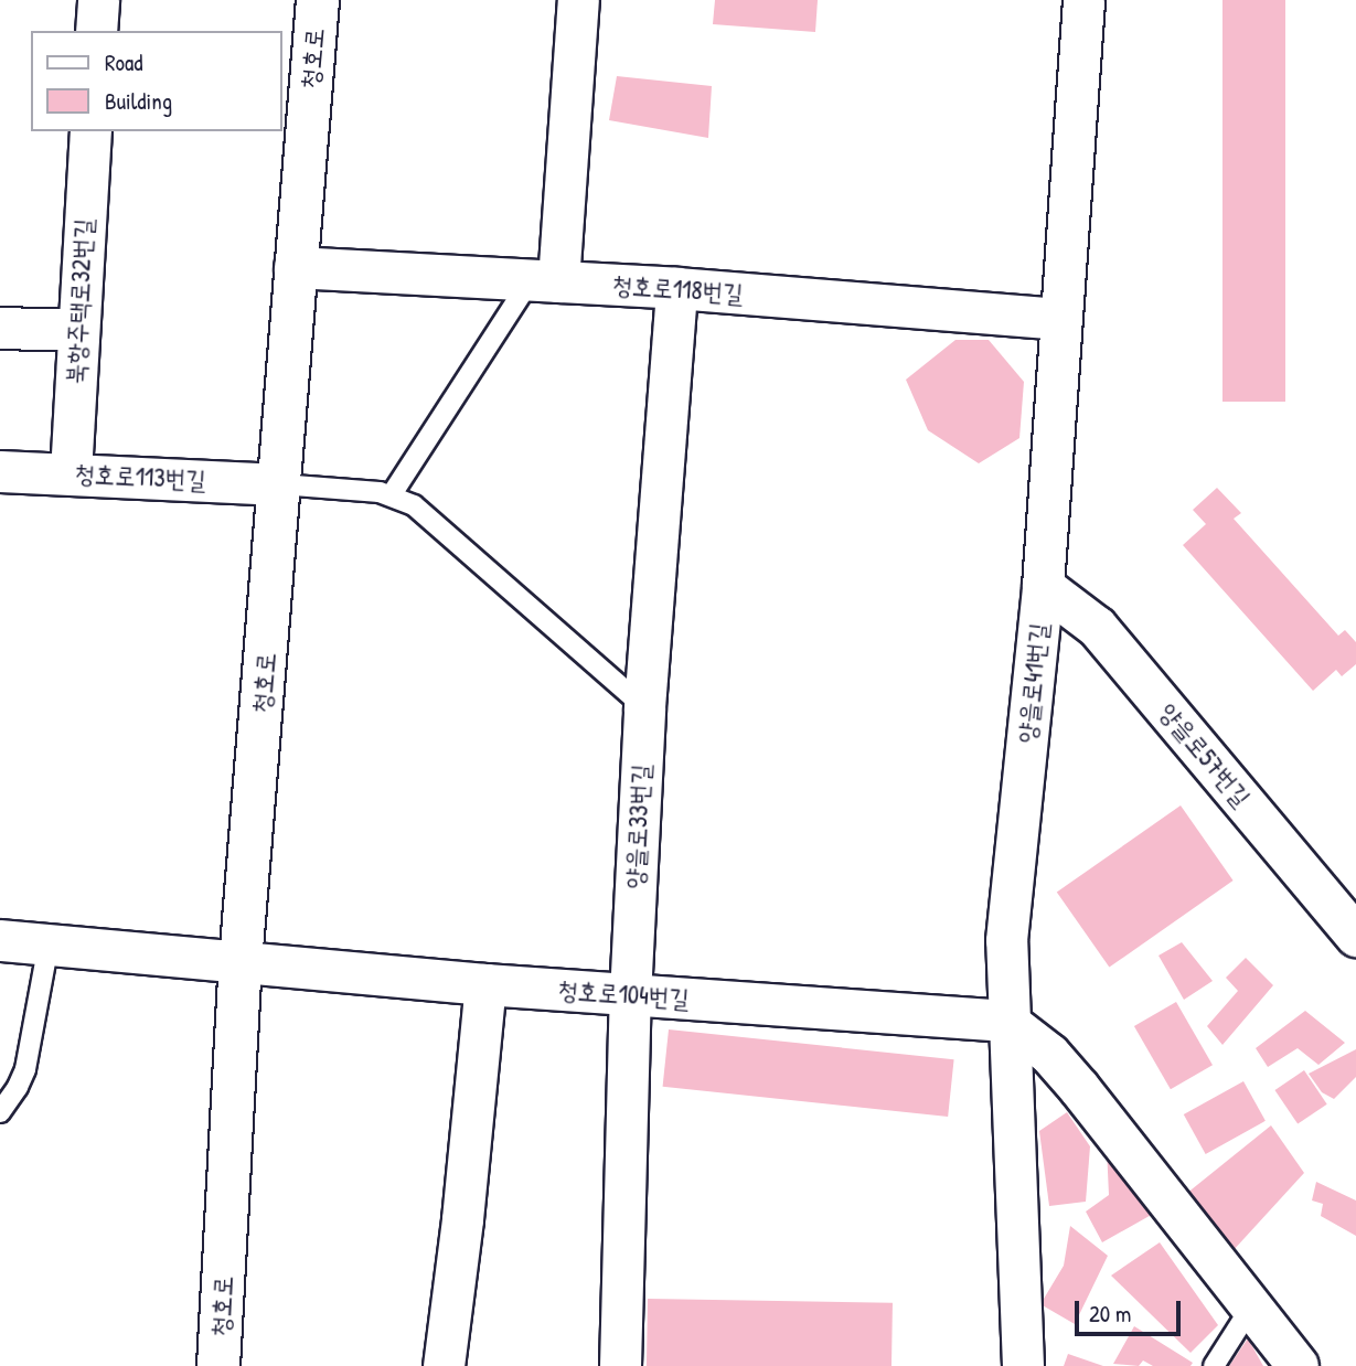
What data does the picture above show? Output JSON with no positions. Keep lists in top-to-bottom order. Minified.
{"streets":{"street":["청호로","청호로118번길","북항주택로32번길","청호로113번길","양을로41번길","양을로57번길","양을로33번길","청호로104번길"]},"crossings":[["청호로","청호로118번길"],["청호로","청호로113번길"],["청호로","청호로104번길"],["청호로118번길","양을로41번길"],["청호로118번길","양을로33번길"],["북항주택로32번길","청호로113번길"],["양을로41번길","양을로57번길"],["양을로41번길","청호로104번길"],["양을로33번길","청호로104번길"]],"legend":["Road","Building"],"scale_bar":"20 m"}
